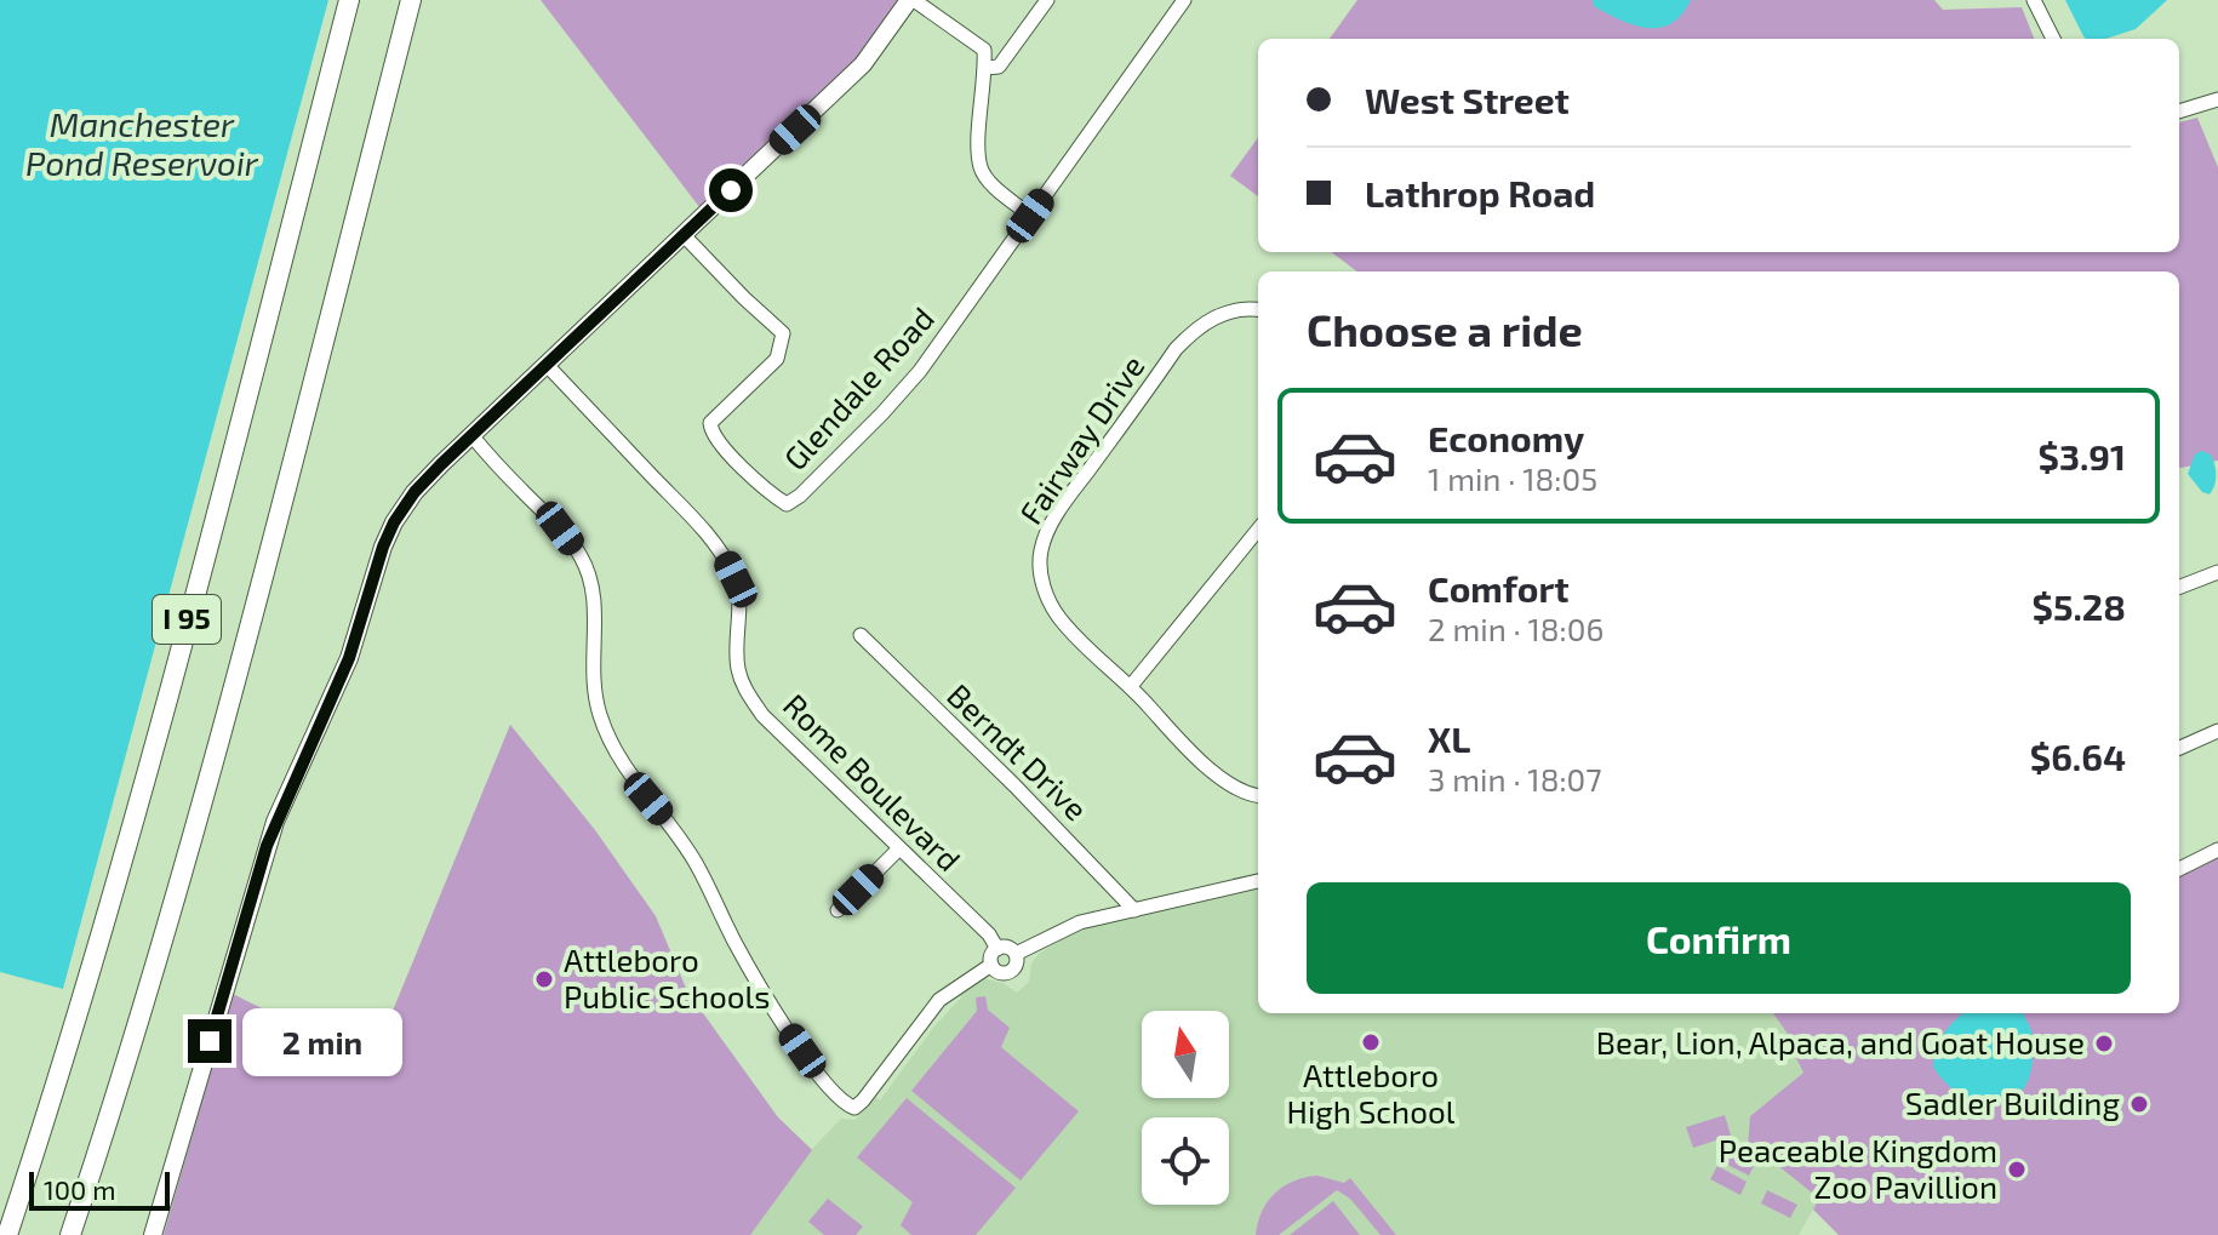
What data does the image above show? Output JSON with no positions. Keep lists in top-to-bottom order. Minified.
{"streets":{"highway":["I 95"],"street":["Glendale Road","Fairway Drive","Berndt Drive","Rome Boulevard"]},"water":["Manchester Pond Reservoir"],"places":["Attleboro Public Schools","Attleboro High School","Bear, Lion, Alpaca, and Goat House","Sadler Building","Peaceable Kingdom Zoo Pavillion"],"scale_bar":"100 m","north":"top","page":{"banner":["West Street","Lathrop Road"],"heading":"Choose a ride","list":[{"name":"Economy","note":"1 min · 18:05","value":"$3.91"},{"name":"Comfort","note":"2 min · 18:06","value":"$5.28"},{"name":"XL","note":"3 min · 18:07","value":"$6.64"}],"buttons":"Confirm","bubble":"2 min","scale":"100 m"}}
